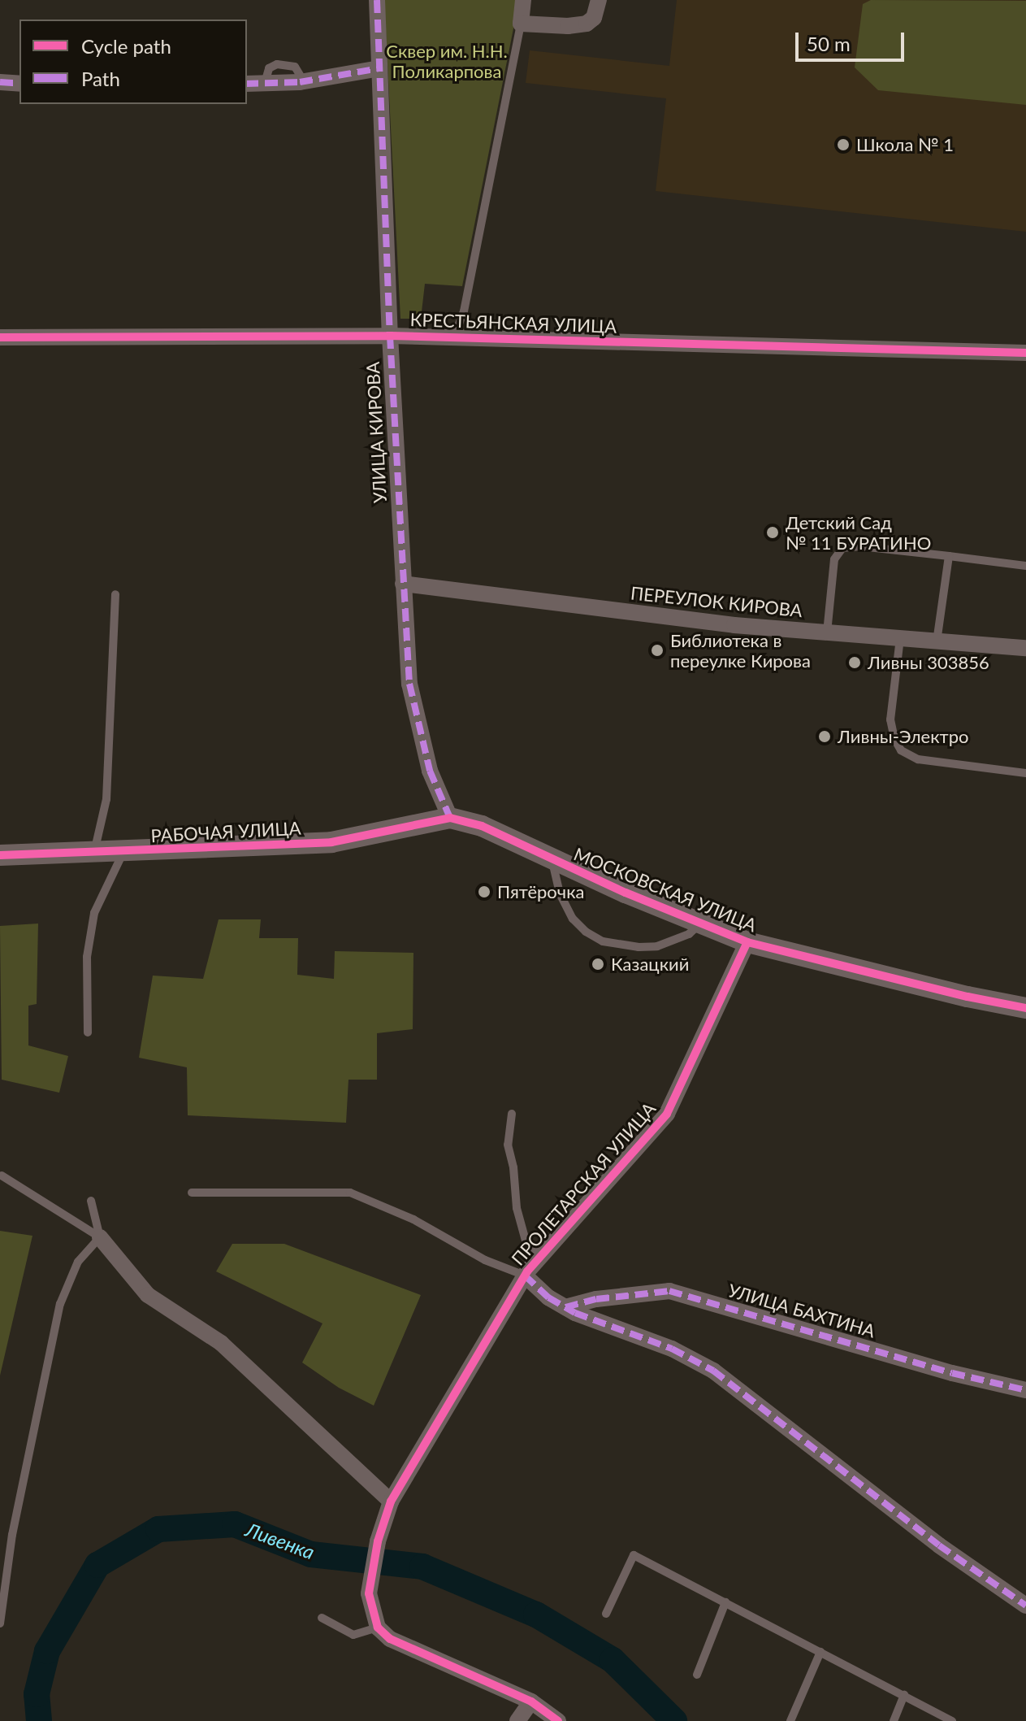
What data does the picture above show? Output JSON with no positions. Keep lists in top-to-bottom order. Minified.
{"streets":{"street":["КРЕСТЬЯНСКАЯ УЛИЦА","УЛИЦА КИРОВА","ПЕРЕУЛОК КИРОВА","РАБОЧАЯ УЛИЦА","МОСКОВСКАЯ УЛИЦА","ПРОЛЕТАРСКАЯ УЛИЦА","УЛИЦА БАХТИНА"]},"crossings":[["КРЕСТЬЯНСКАЯ УЛИЦА","УЛИЦА КИРОВА"],["УЛИЦА КИРОВА","ПЕРЕУЛОК КИРОВА"],["УЛИЦА КИРОВА","РАБОЧАЯ УЛИЦА"],["УЛИЦА КИРОВА","МОСКОВСКАЯ УЛИЦА"],["РАБОЧАЯ УЛИЦА","МОСКОВСКАЯ УЛИЦА"],["МОСКОВСКАЯ УЛИЦА","ПРОЛЕТАРСКАЯ УЛИЦА"],["ПРОЛЕТАРСКАЯ УЛИЦА","УЛИЦА БАХТИНА"]],"water":["Ливенка"],"parks":["Сквер им. Н.Н. Поликарпова"],"places":["Школа № 1","Детский Сад № 11 БУРАТИНО","Библиотека в переулке Кирова","Ливны 303856","Ливны-Электро","Пятёрочка","Казацкий"],"legend":["Cycle path","Path"],"scale_bar":"50 m"}
